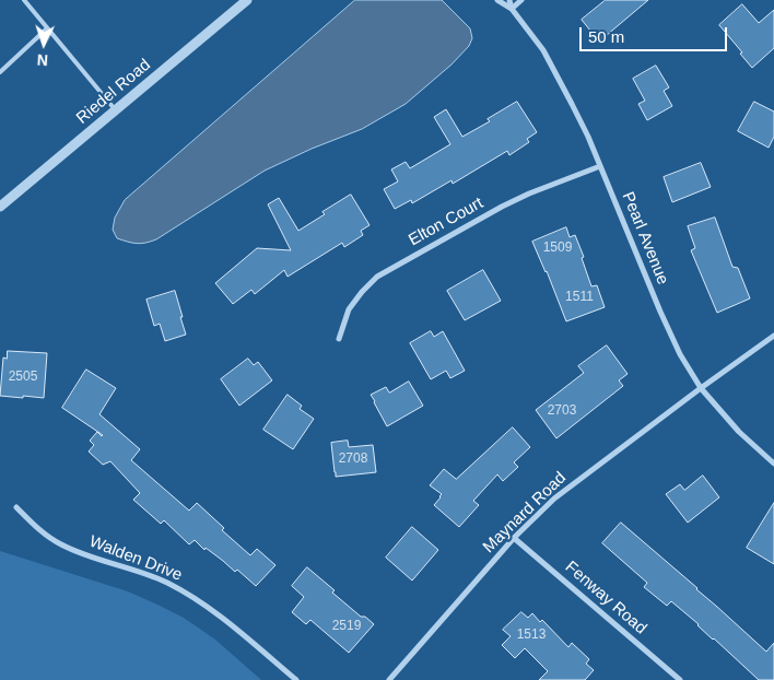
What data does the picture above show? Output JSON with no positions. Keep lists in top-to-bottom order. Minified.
{"streets":{"street":["Riedel Road","Elton Court","Pearl Avenue","Maynard Road","Walden Drive","Fenway Road"]},"crossings":[["Elton Court","Pearl Avenue"],["Pearl Avenue","Maynard Road"],["Maynard Road","Fenway Road"]],"house_numbers":["1509","1511","2505","2703","2708","2519","1513"],"scale_bar":"50 m","north":"bottom"}
